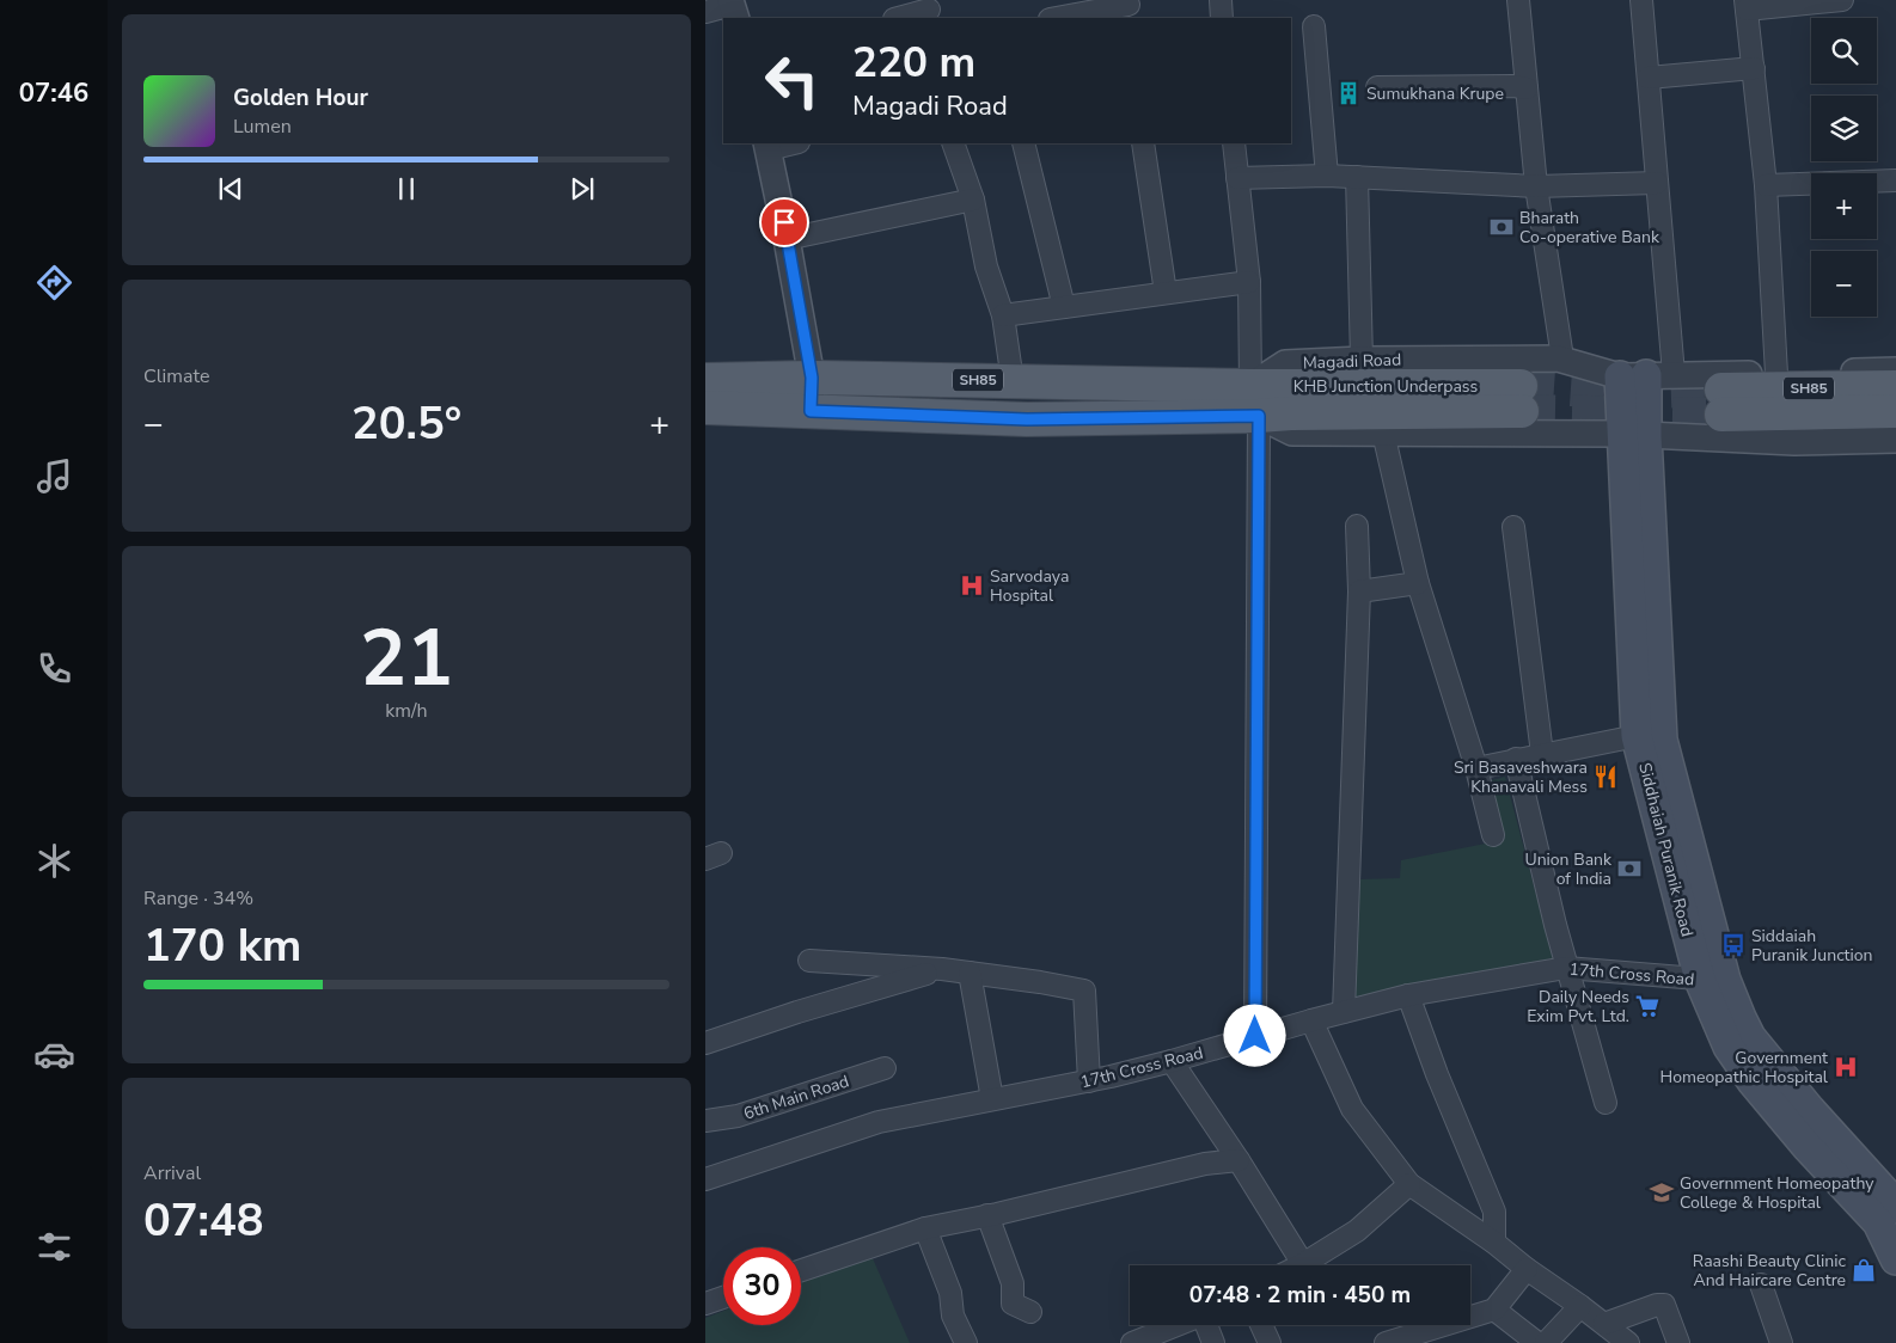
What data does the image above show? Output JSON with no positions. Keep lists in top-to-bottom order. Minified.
{"streets":{"main road":["SH85","KHB Junction Underpass","Siddhaiah Puranik Road"],"street":["Magadi Road","17th Cross Road","6th Main Road"]},"crossings":[["Magadi Road","SH85"],["Magadi Road","KHB Junction Underpass"],["Magadi Road","Siddhaiah Puranik Road"],["SH85","KHB Junction Underpass"],["SH85","Siddhaiah Puranik Road"],["Siddhaiah Puranik Road","17th Cross Road"]],"places":{"building":["Sumukhana Krupe"],"bank":["Bharath Co-operative Bank","Union Bank of India"],"hospital":["Sarvodaya Hospital","Government Homeopathic Hospital"],"restaurant":["Sri Basaveshwara Khanavali Mess"],"bus stop":["Siddaiah Puranik Junction"],"supermarket":["Daily Needs Exim Pvt. Ltd."],"school or university":["Government Homeopathy College & Hospital"],"shop":["Raashi Beauty Clinic And Haircare Centre"]},"page":{"tabs":"07:46","map_buttons":["+","−"],"turn":["220 m","Magadi Road"],"song":["Golden Hour","Lumen"],"tile":["Climate",["21","km/h"],["Range · 34%","170 km"],["Arrival","07:48"]],"heat":["−","20.5°","+"],"limit":"30","trip":"07:48 · 2 min · 450 m"}}
